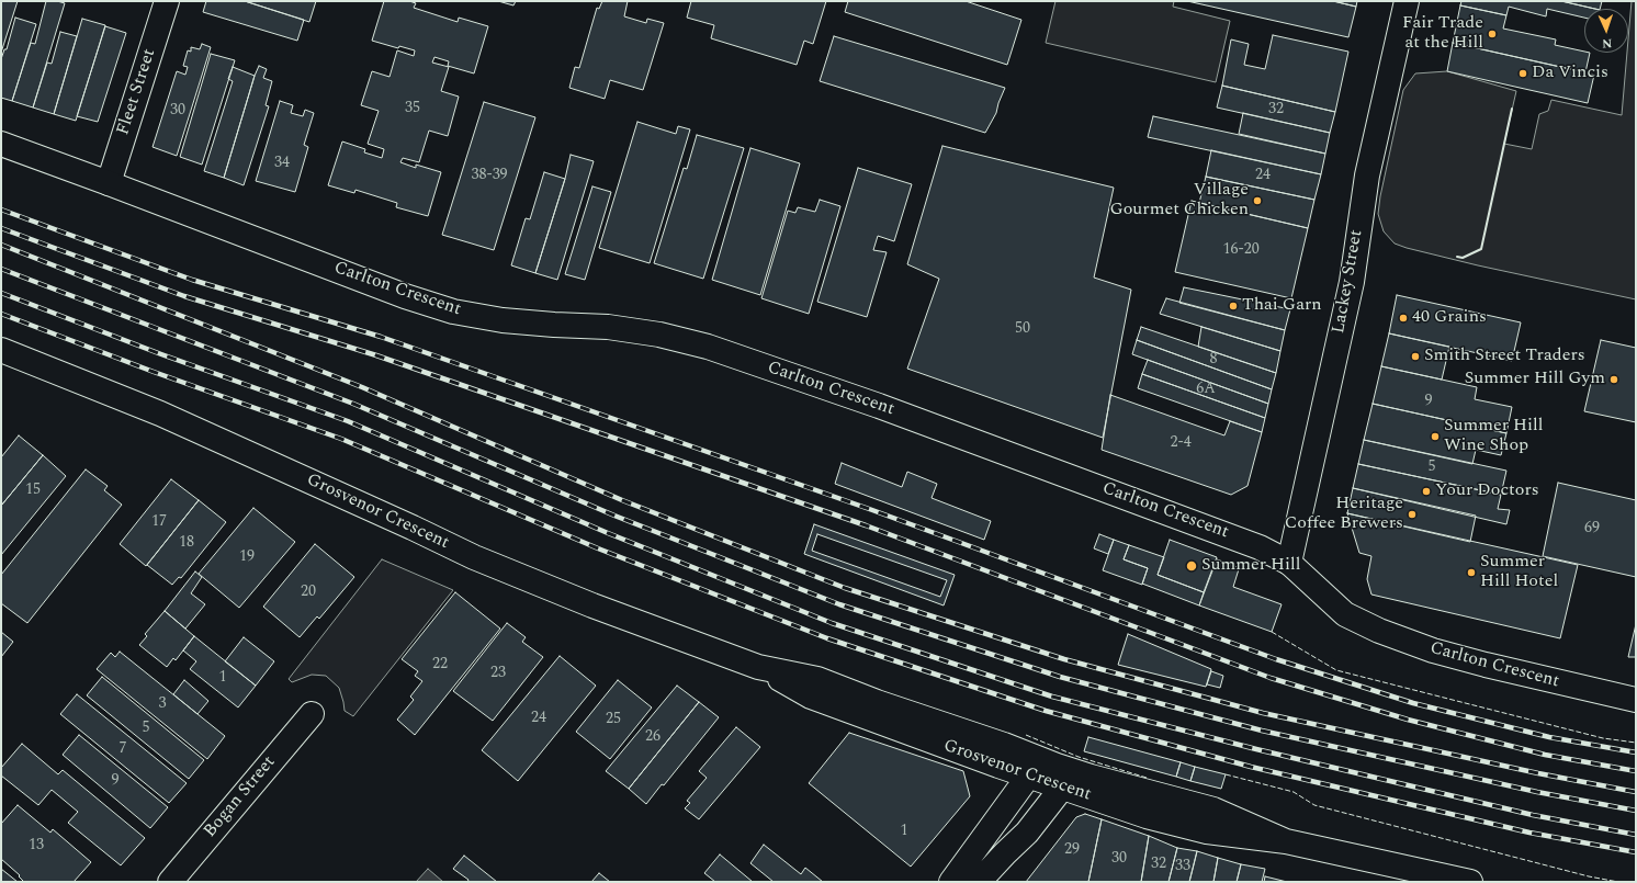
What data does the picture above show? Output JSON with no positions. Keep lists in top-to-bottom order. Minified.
{"streets":{"street":["Fleet Street","Lackey Street","Carlton Crescent","Grosvenor Crescent","Bogan Street"]},"crossings":[["Fleet Street","Carlton Crescent"],["Lackey Street","Carlton Crescent"]],"places":["Fair Trade at the Hill","Da Vincis","Village Gourmet Chicken","Thai Garn","40 Grains","Smith Street Traders","Summer Hill Gym","Summer Hill Wine Shop","Your Doctors","Heritage Coffee Brewers","Summer Hill","Summer Hill Hotel"],"house_numbers":["35","32","30","34","38-39","24","16-20","50","8","6A","9","2-4","5","15","17","69","18","19","20","22","23","1","3","24","25","5","26","7","9","1","13","29","30","32","33"],"north":"bottom"}
